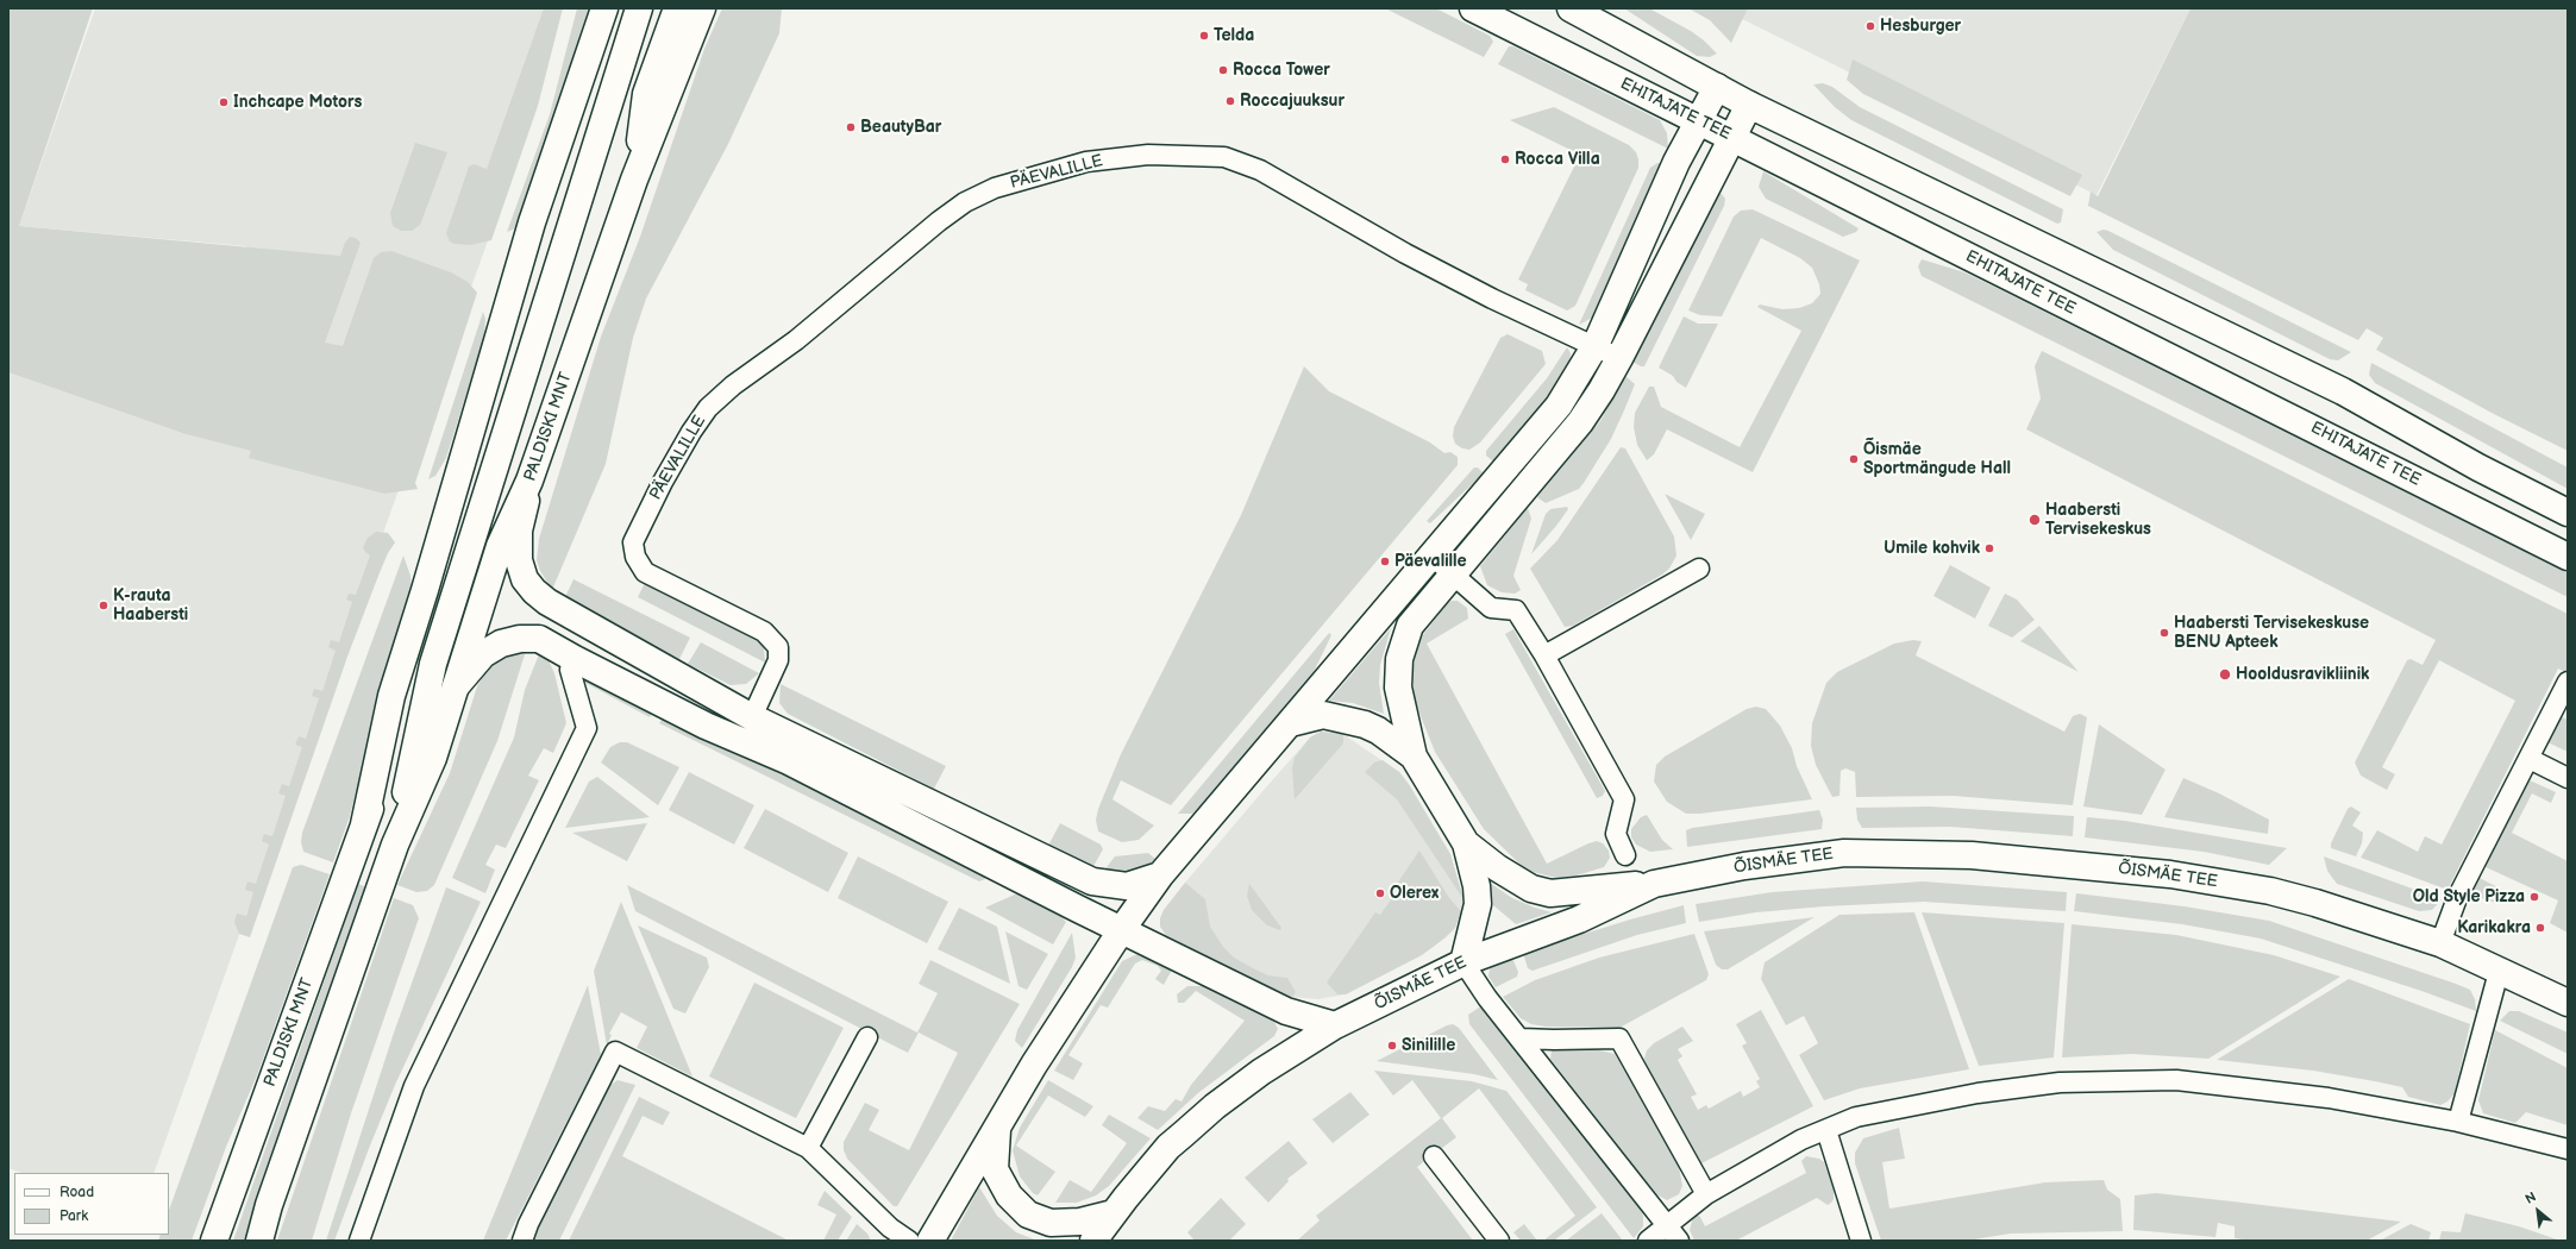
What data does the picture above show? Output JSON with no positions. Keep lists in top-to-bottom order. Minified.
{"streets":{"main road":["EHITAJATE TEE","PALDISKI MNT","ÕISMÄE TEE"],"street":["PÄEVALILLE"]},"places":["Hesburger","Telda","Rocca Tower","Roccajuuksur","Inchcape Motors","BeautyBar","Rocca Villa","Õismäe Sportmängude Hall","Haabersti Tervisekeskus","Umile kohvik","Päevalille","K-rauta Haabersti","Haabersti Tervisekeskuse BENU Apteek","Hooldusravikliinik","Olerex","Old Style Pizza","Karikakra","Sinilille"],"legend":["Road","Park"],"north":"top left"}
